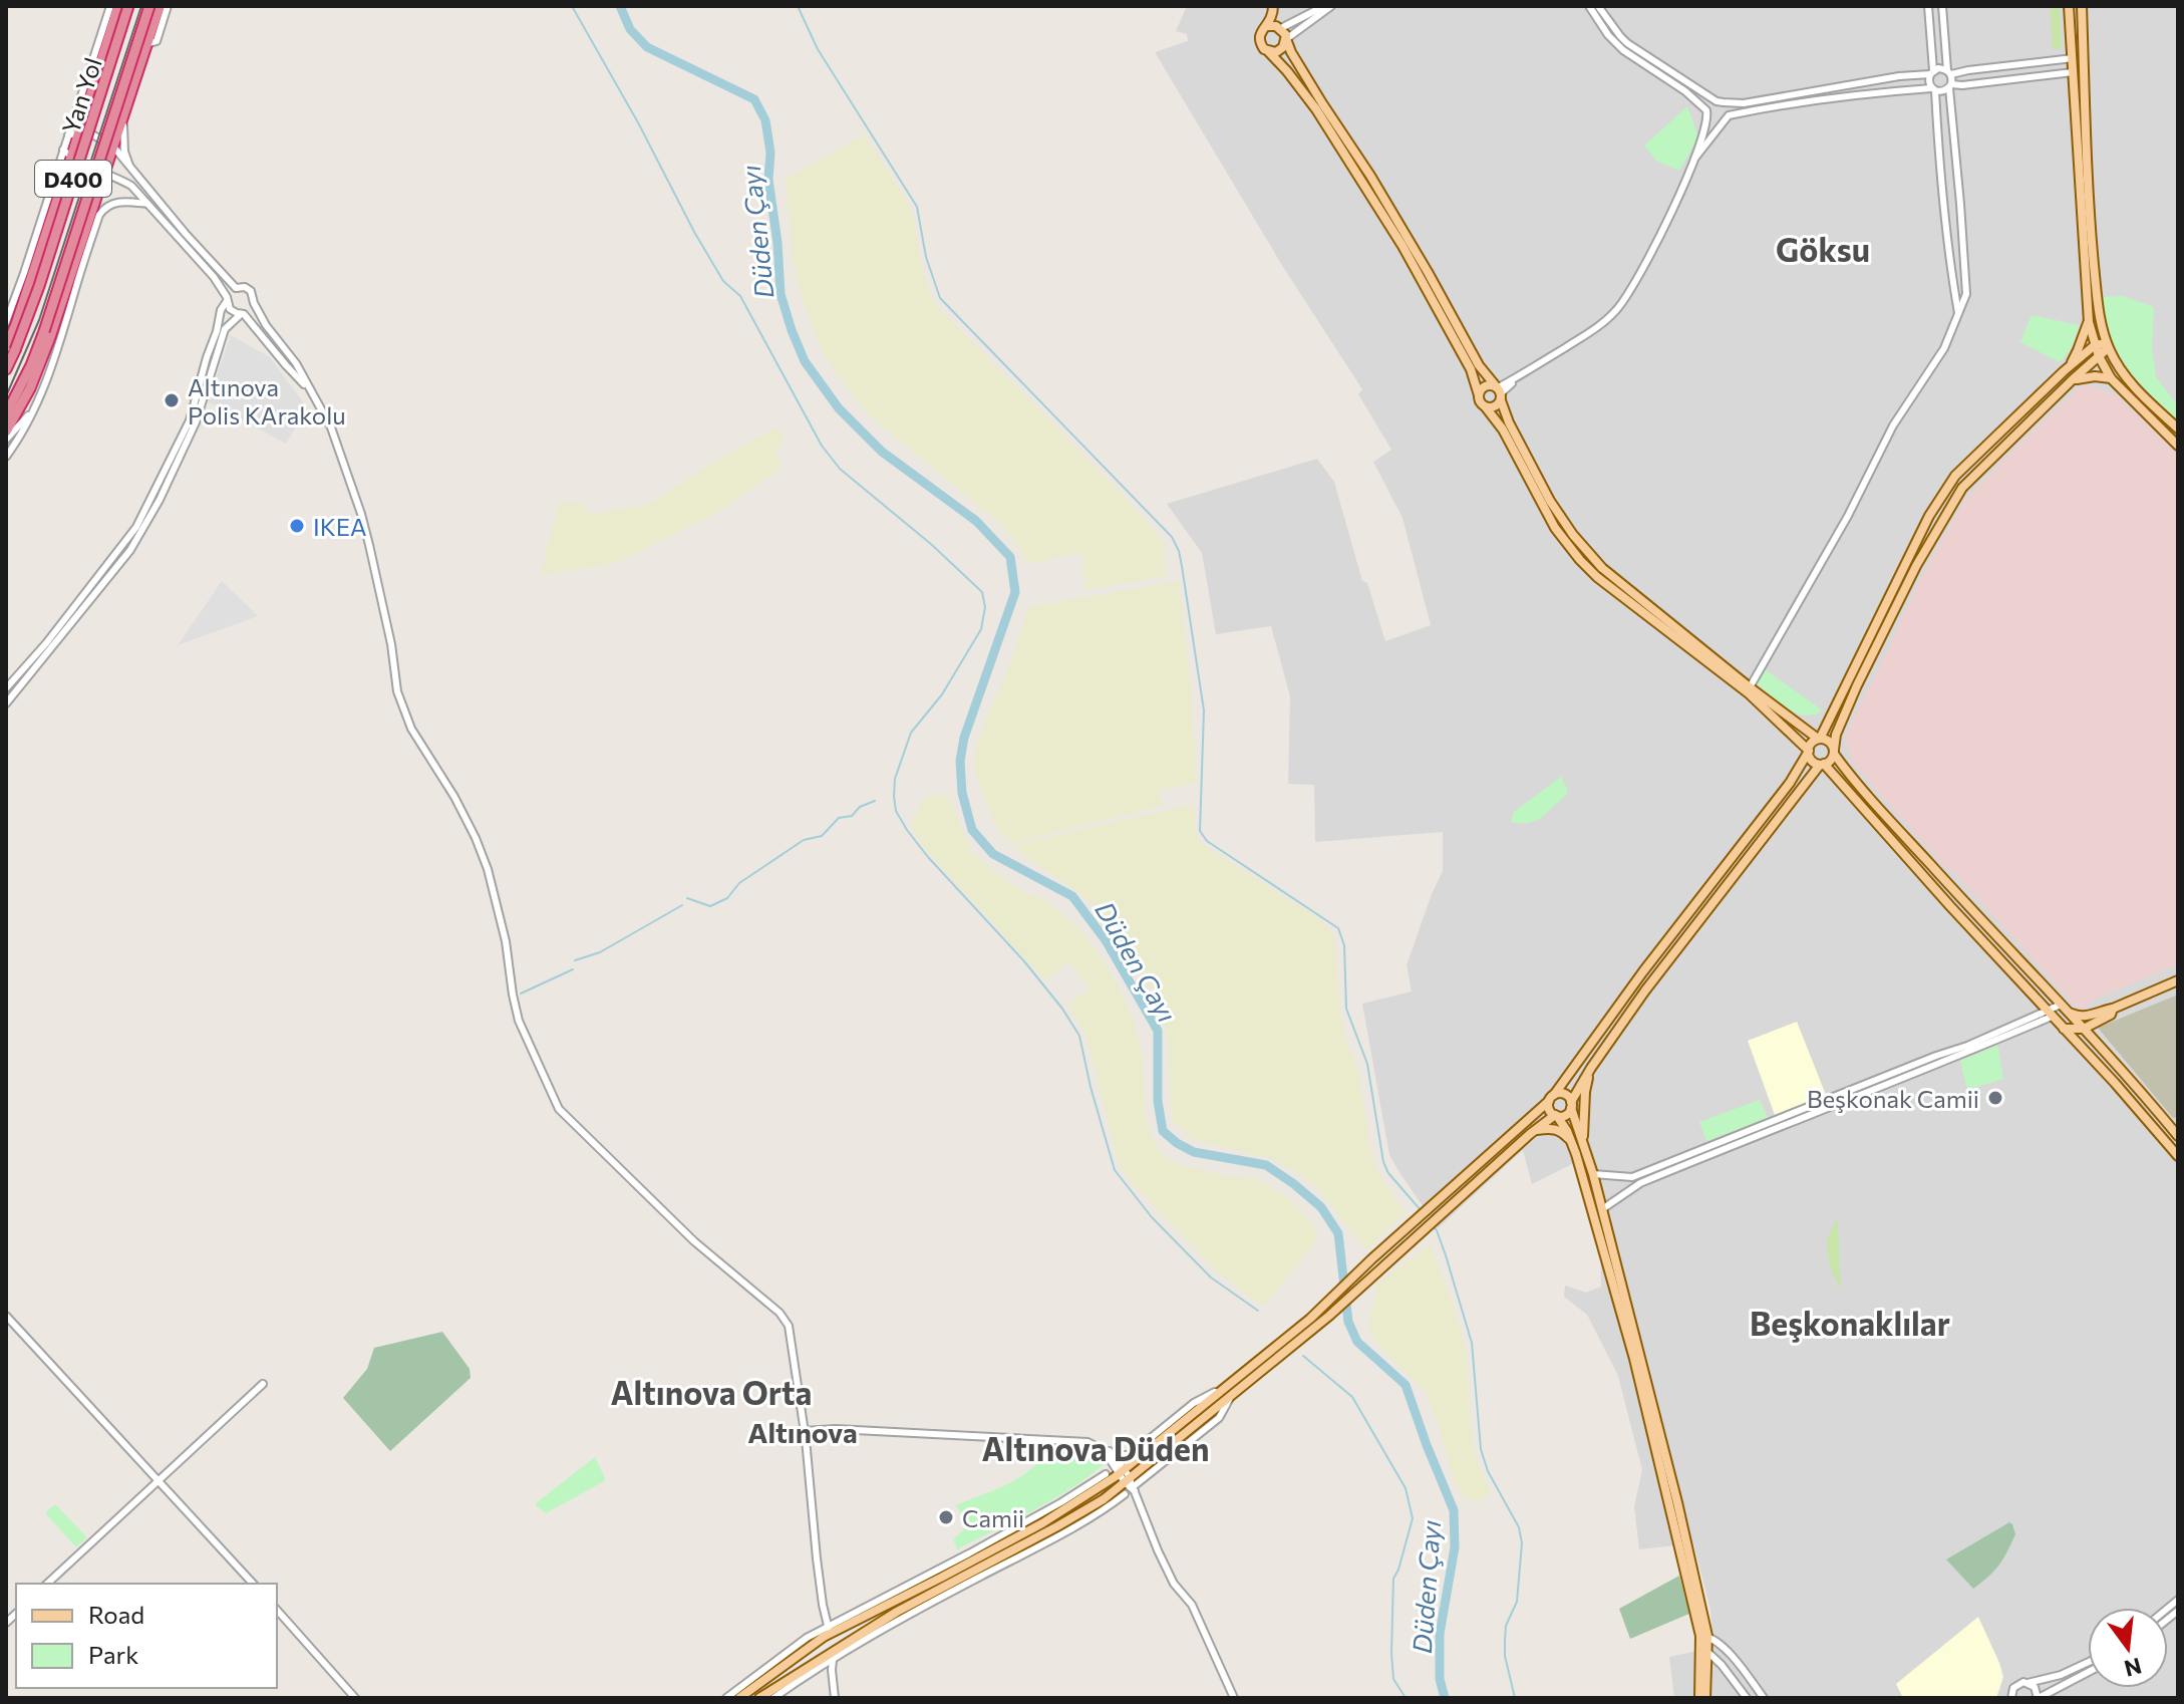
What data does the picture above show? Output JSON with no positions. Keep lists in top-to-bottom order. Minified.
{"streets":{"highway":["D400"],"street":["Yan Yol"]},"districts":["Göksu","Beşkonaklılar","Altınova Orta","Altınova","Altınova Düden"],"water":["Düden Çayı"],"places":["Altınova Polis KArakolu","IKEA","Beşkonak Camii","Camii"],"legend":["Road","Park"],"north":"bottom"}
